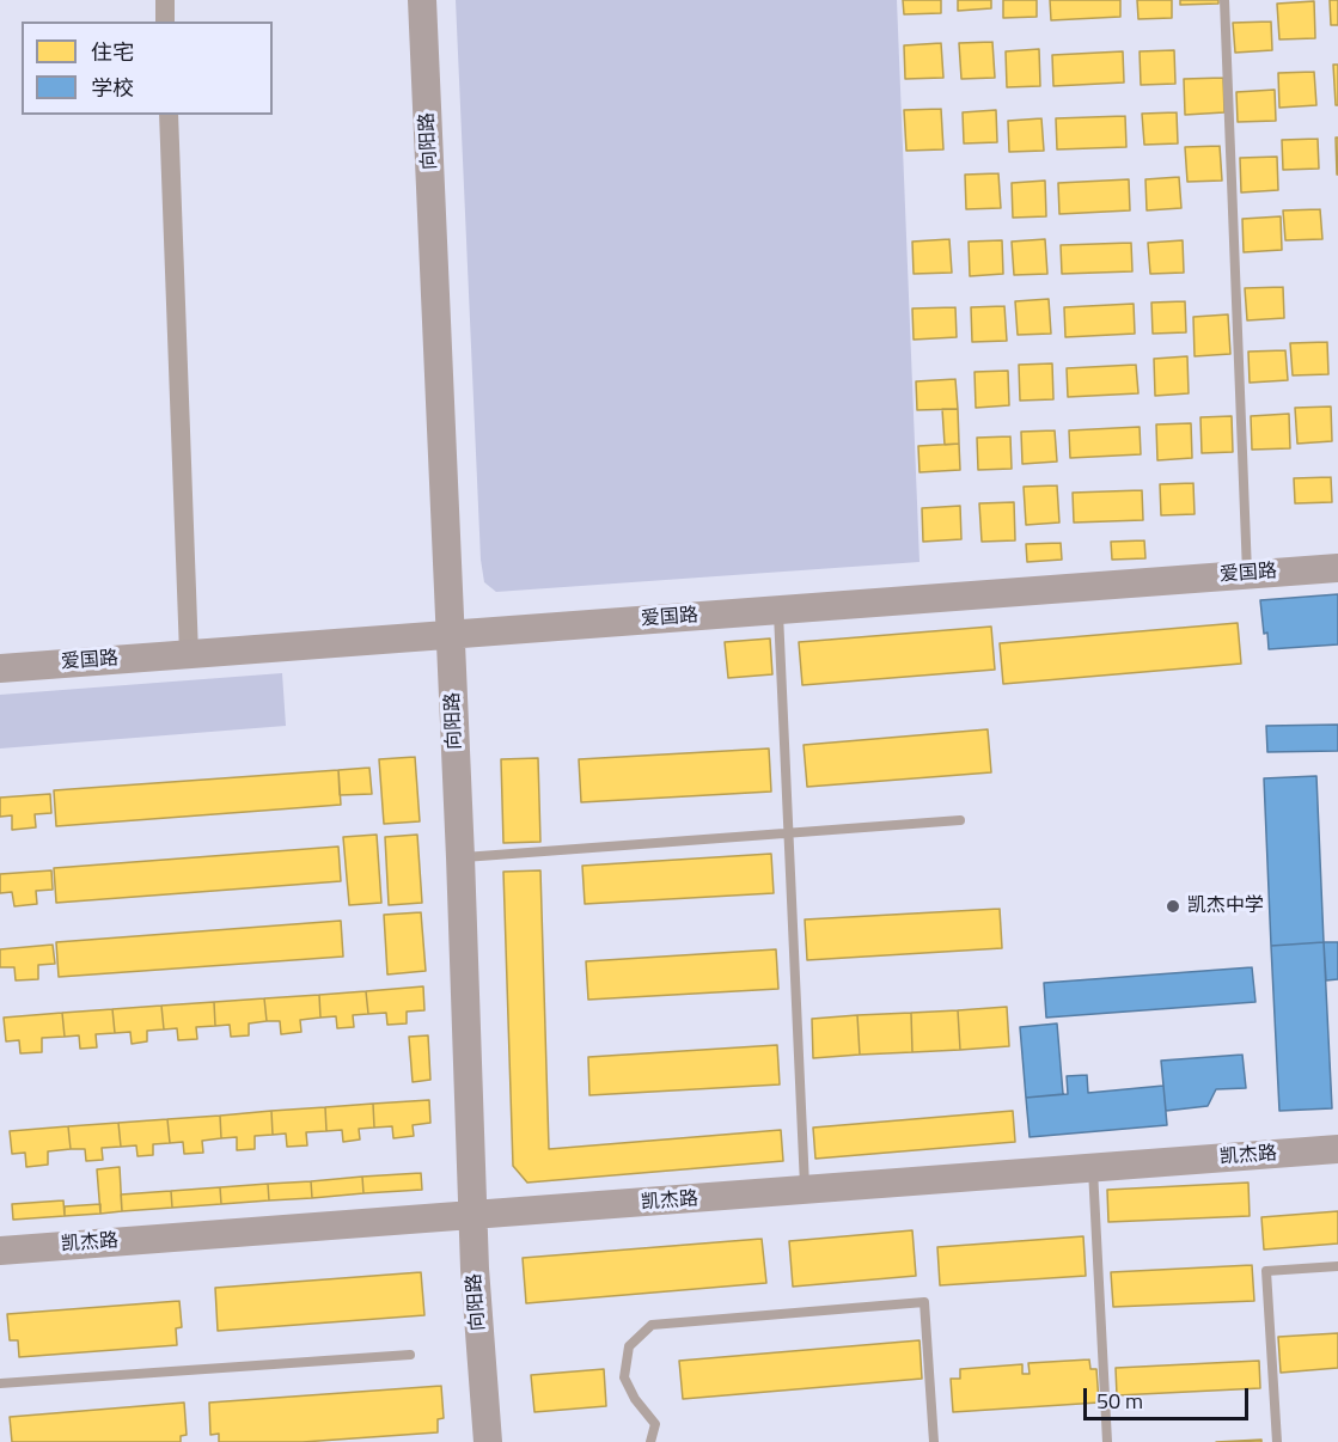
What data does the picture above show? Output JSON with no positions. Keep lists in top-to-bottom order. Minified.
{"streets":{"street":["向阳路","爱国路","凯杰路"]},"crossings":[["向阳路","爱国路"],["向阳路","凯杰路"]],"places":["凯杰中学"],"legend":["住宅","学校"],"scale_bar":"50 m"}
